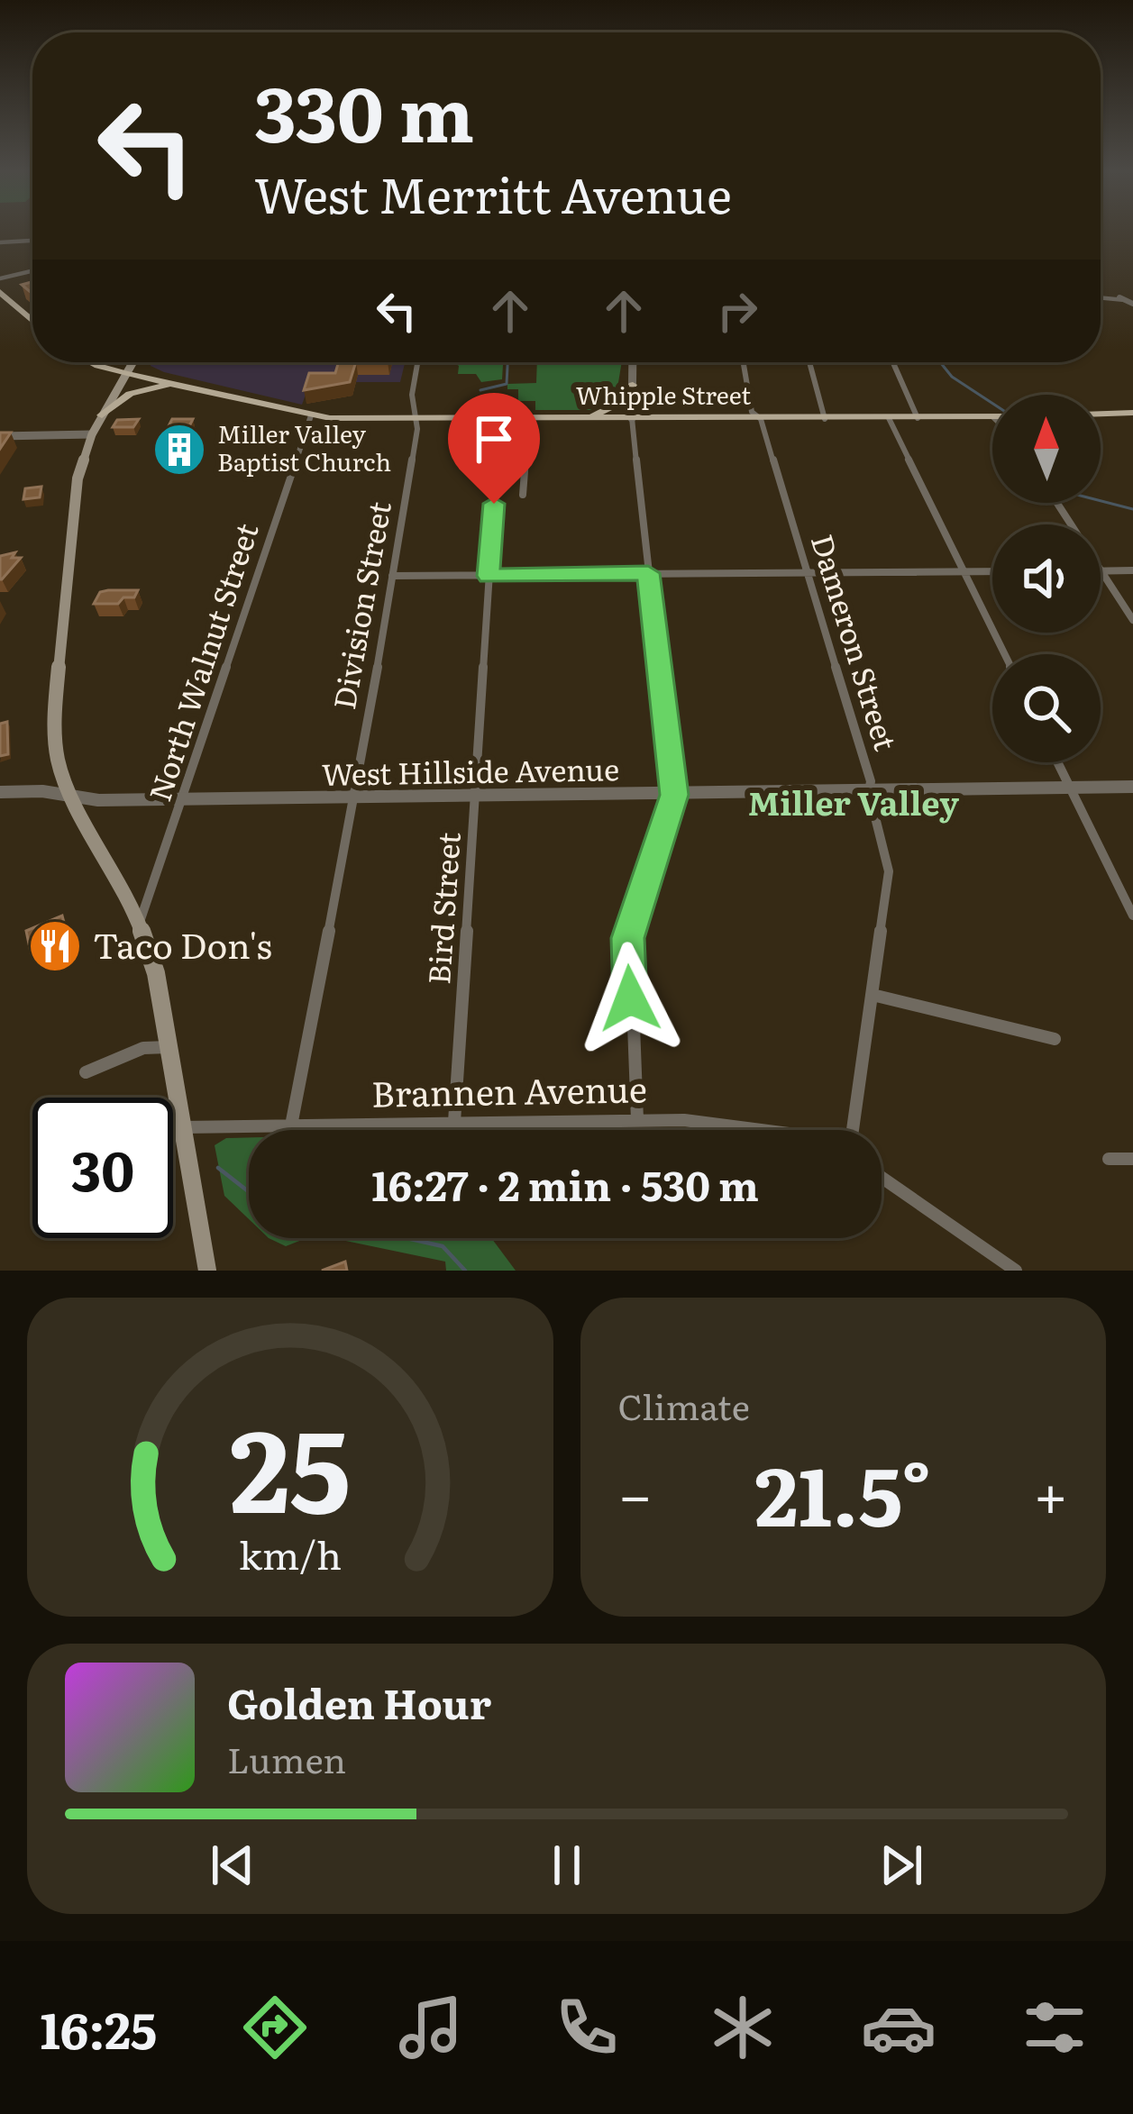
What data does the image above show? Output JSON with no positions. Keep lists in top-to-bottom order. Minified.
{"streets":{"main road":["Whipple Street"],"street":["Division Street","Dameron Street","North Walnut Street","West Hillside Avenue","Bird Street","Brannen Avenue"]},"crossings":[["Whipple Street","Division Street"],["Whipple Street","Dameron Street"],["Whipple Street","North Walnut Street"],["Division Street","West Hillside Avenue"],["Division Street","Brannen Avenue"],["Dameron Street","West Hillside Avenue"],["North Walnut Street","West Hillside Avenue"],["West Hillside Avenue","Bird Street"],["Bird Street","Brannen Avenue"]],"districts":["Miller Valley"],"places":{"building":["Miller Valley Baptist Church"],"restaurant":["Taco Don's"]},"north":"top","page":{"turn":["330 m","West Merritt Avenue"],"limit":"30","trip":"16:27 · 2 min · 530 m","tile":"Climate","heat":["−","21.5°","+"],"song":["Golden Hour","Lumen"],"tabs":"16:25","gauge":["25","km/h"]}}
